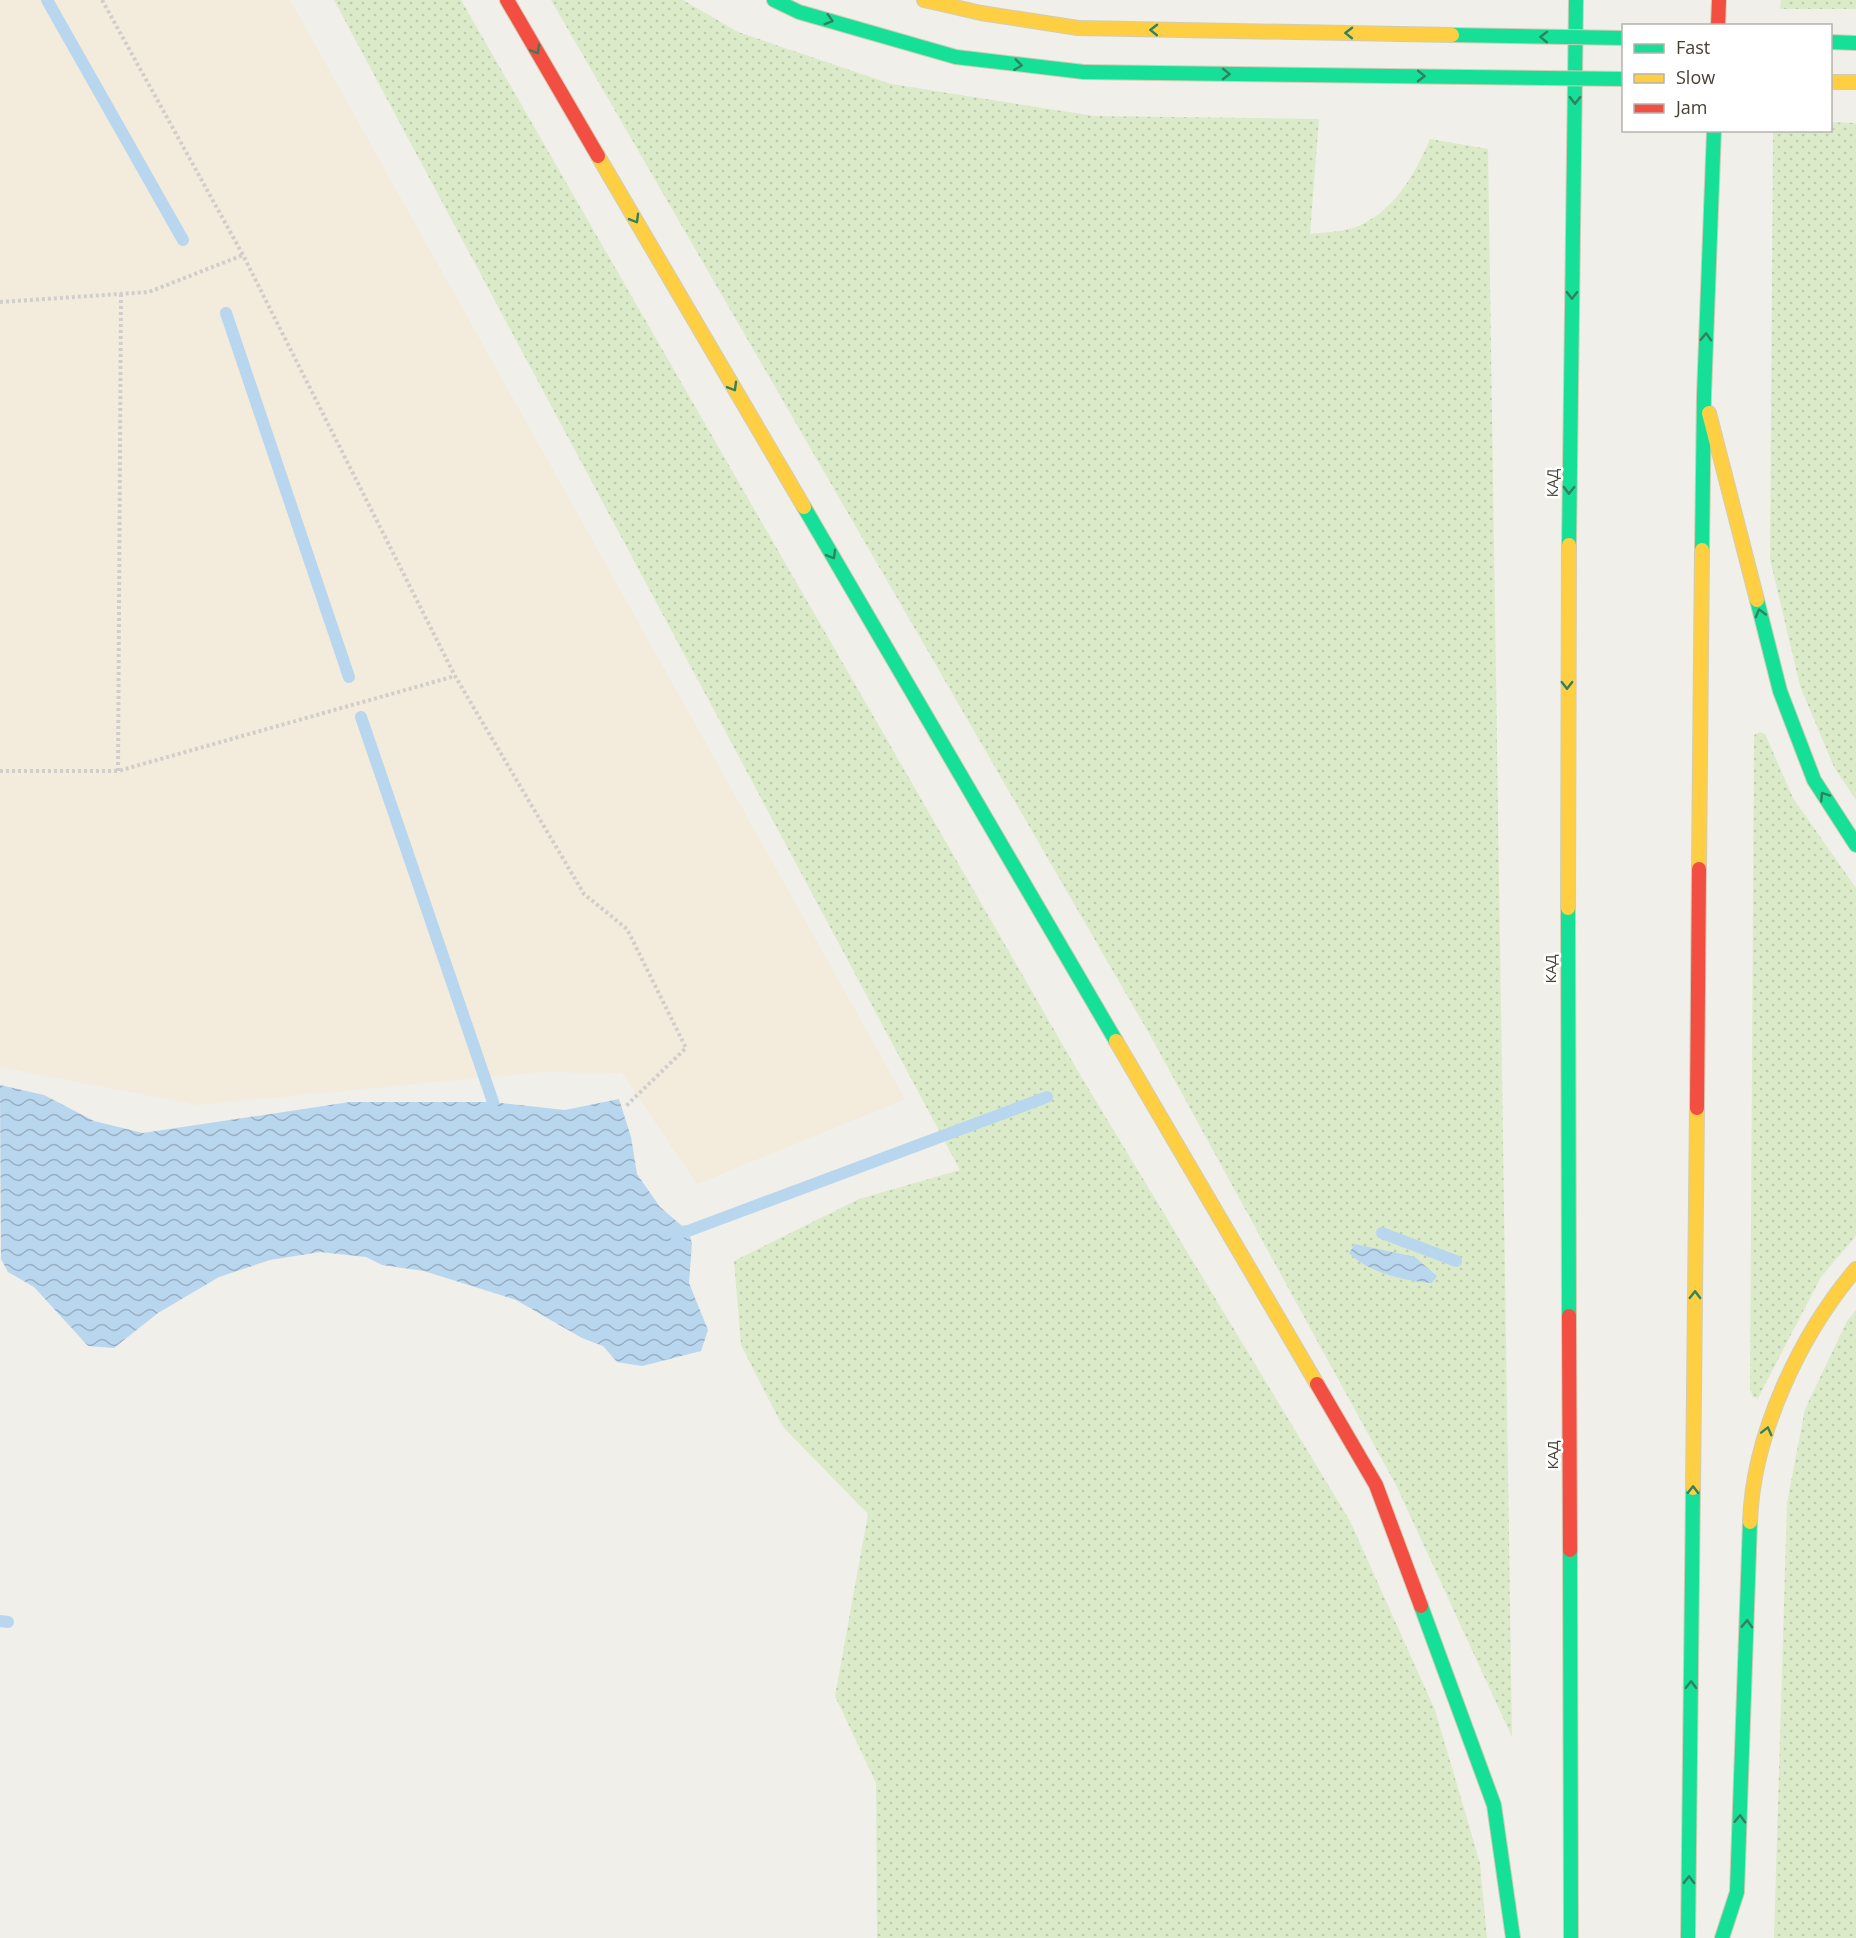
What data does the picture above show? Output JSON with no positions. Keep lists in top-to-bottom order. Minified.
{"streets":{"main road":["КАД"]},"one_way":["КАД"],"legend":["Fast","Slow","Jam"]}
